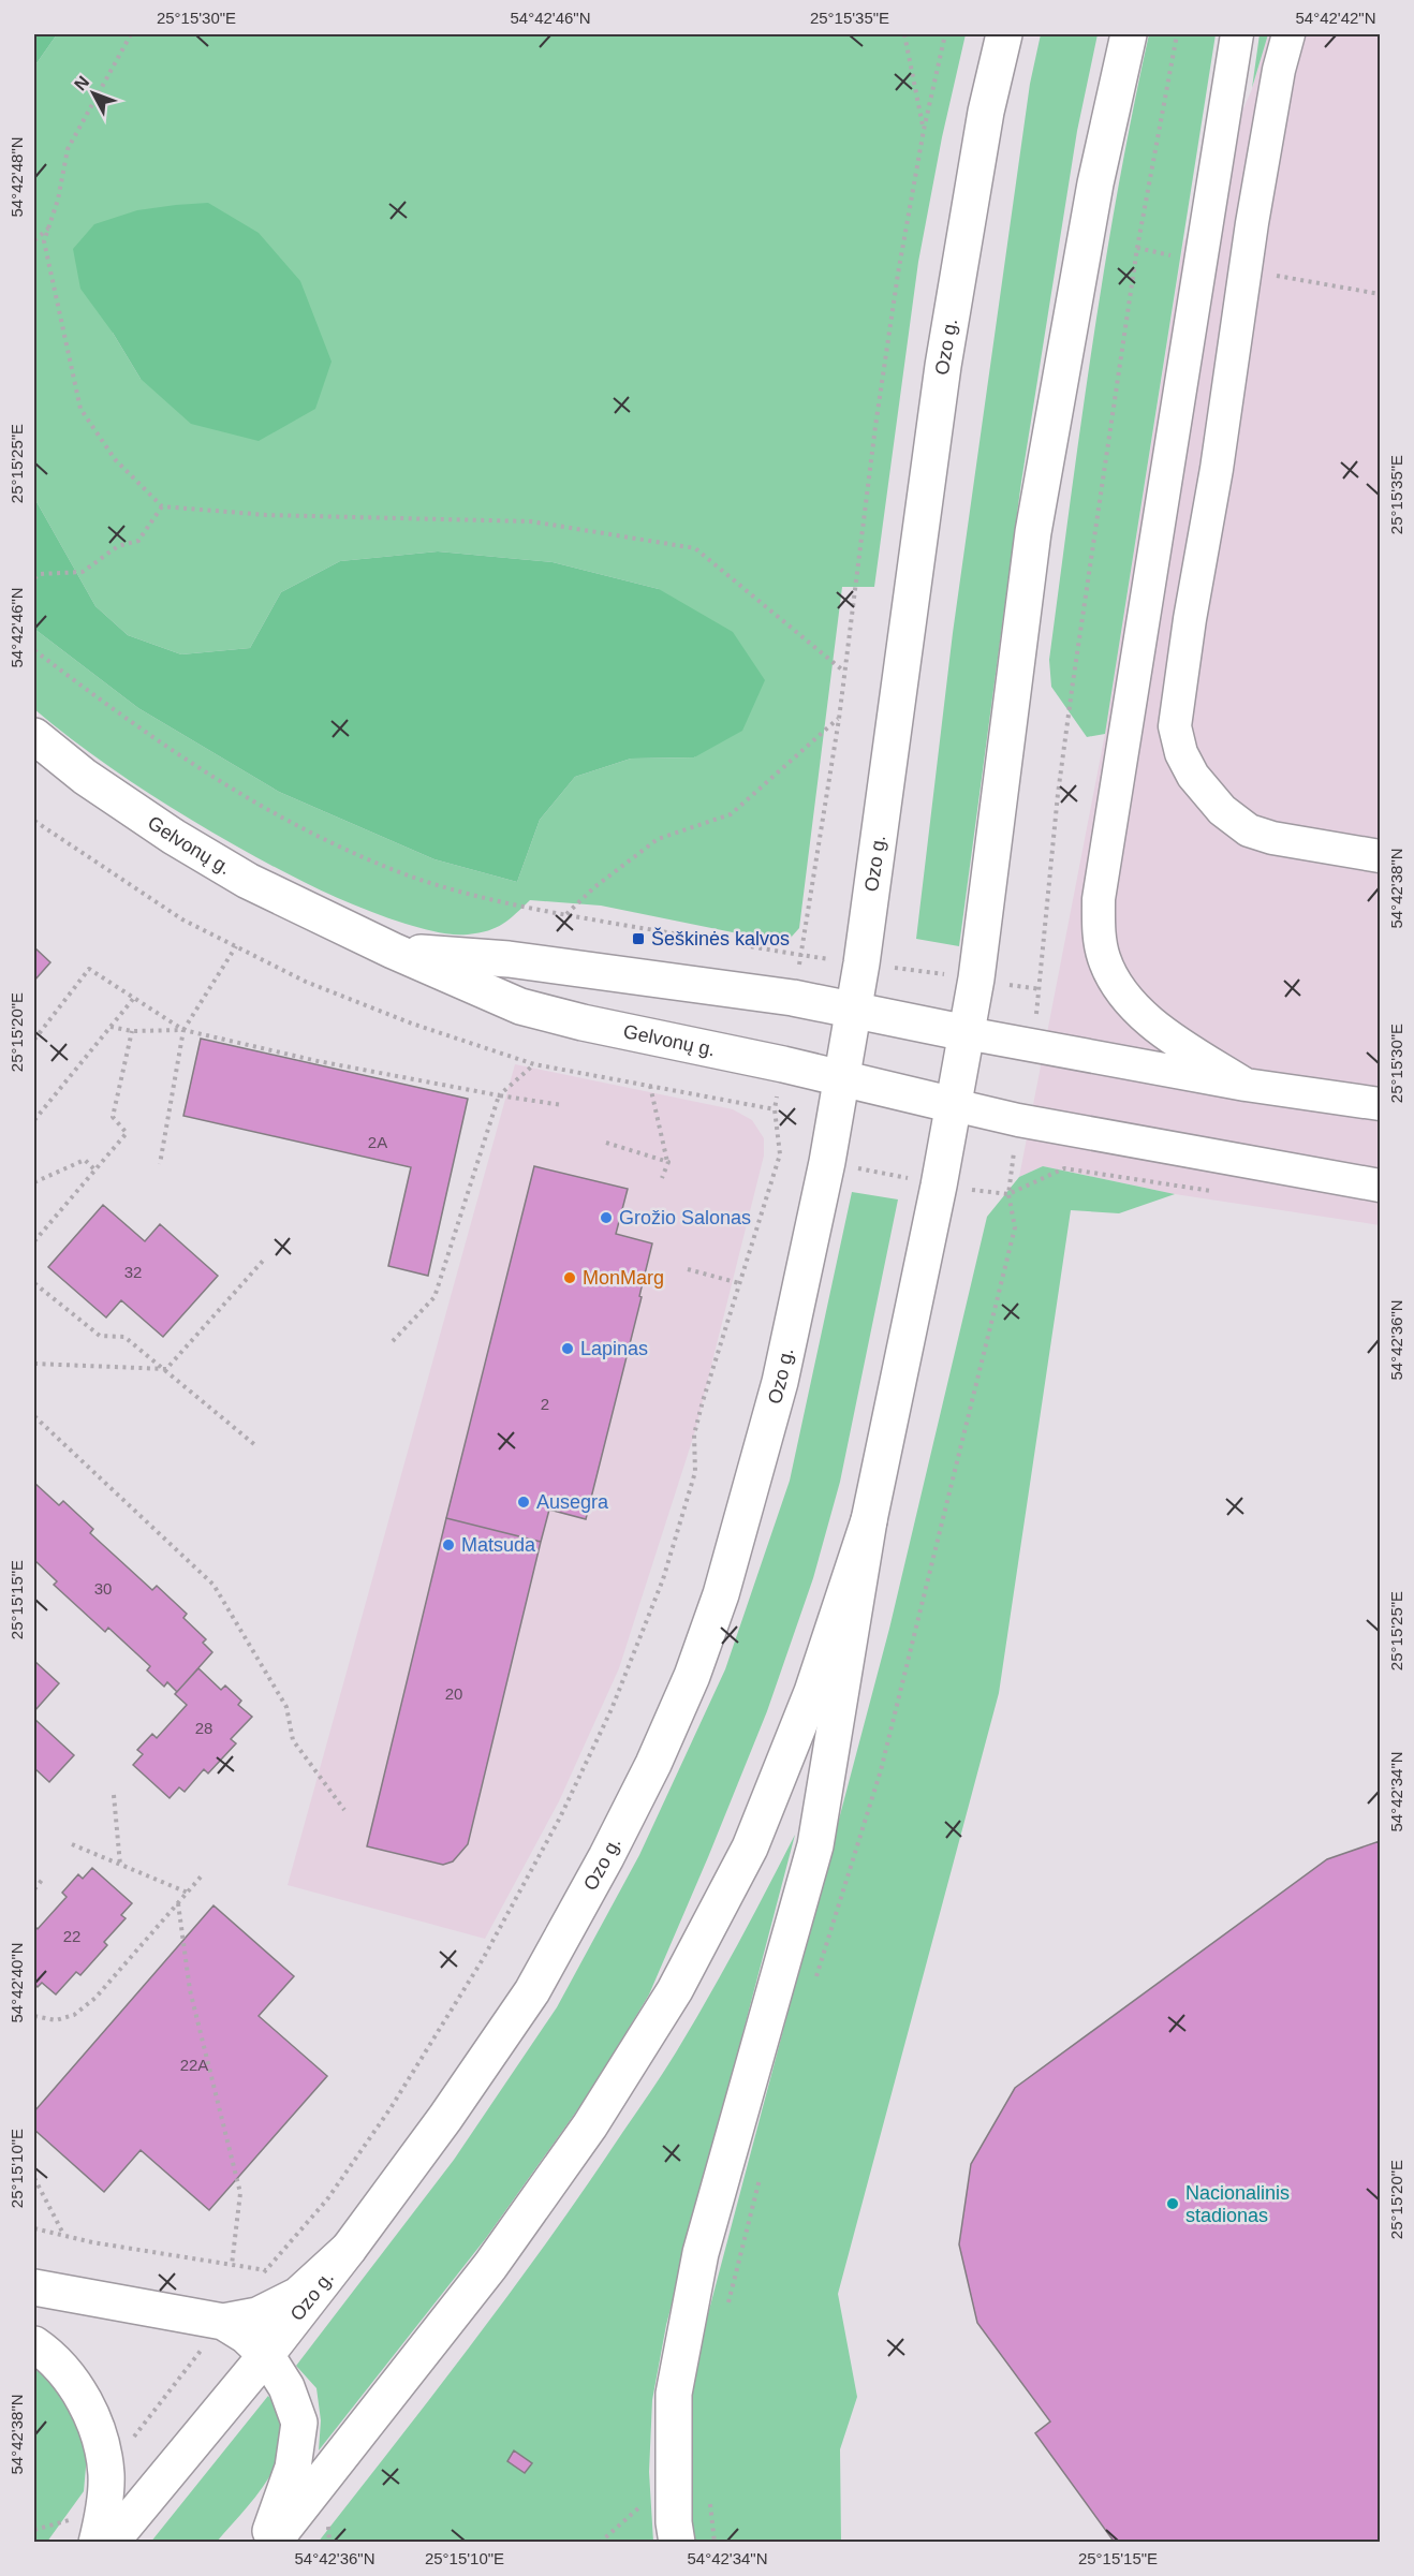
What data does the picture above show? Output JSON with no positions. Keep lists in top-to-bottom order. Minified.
{"streets":{"main road":["Ozo g.","Gelvonų g."]},"crossings":[["Ozo g.","Gelvonų g."]],"places":{"transit":["Šeškinės kalvos"],"other":["Grožio Salonas","MonMarg","Lapinas","Ausegra","Matsuda","Nacionalinis stadionas"]},"house_numbers":["2A","32","2","30","20","28","22","22A"],"north":"top left","coordinates":["25°15'30\"E","54°42'46\"N","25°15'35\"E","54°42'42\"N","54°42'48\"N","25°15'25\"E","54°42'38\"N","25°15'20\"E","54°42'36\"N","25°15'15\"E","54°42'34\"N","54°42'40\"N","25°15'10\"E"]}
